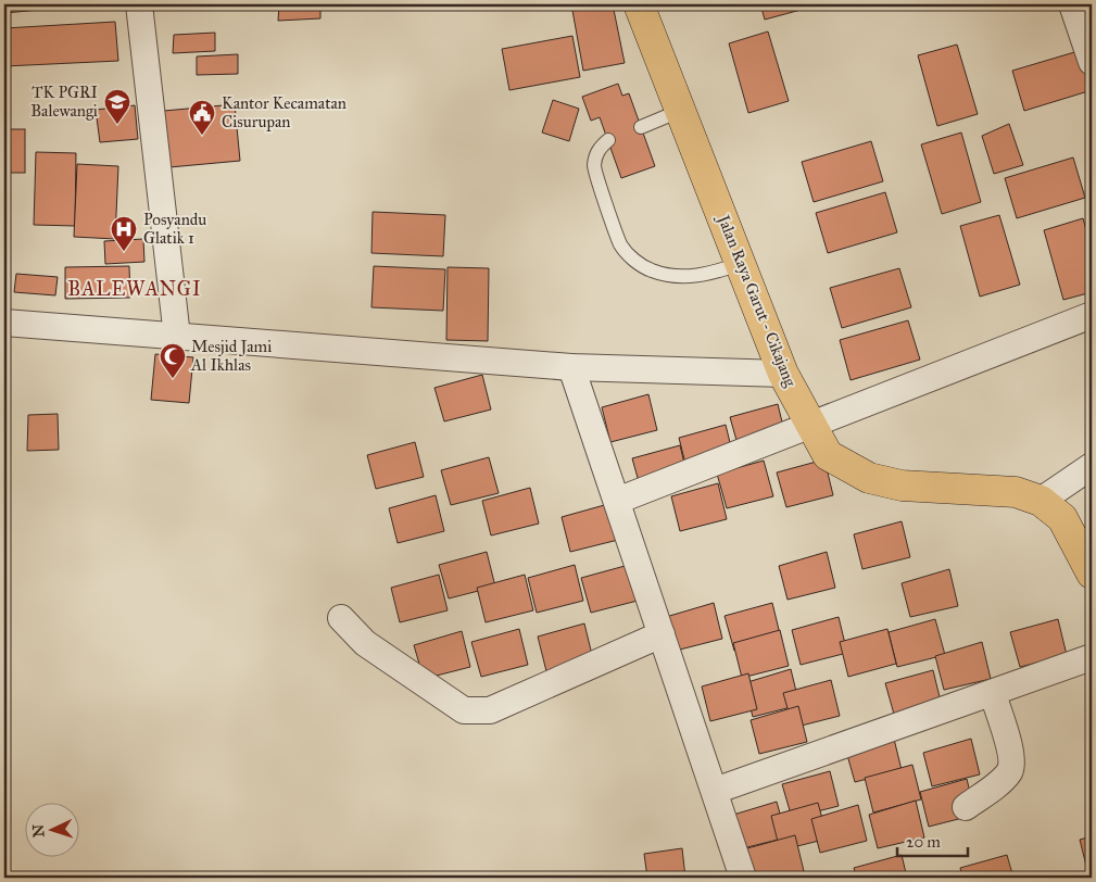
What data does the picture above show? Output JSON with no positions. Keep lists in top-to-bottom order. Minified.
{"streets":{"main road":["Jalan Raya Garut - Cikajang"]},"districts":["BALEWANGI"],"places":{"school or university":["TK PGRI Balewangi"],"public building":["Kantor Kecamatan Cisurupan"],"hospital":["Posyandu Glatik 1"],"mosque":["Mesjid Jami Al Ikhlas"]},"scale_bar":"20 m","north":"left"}
